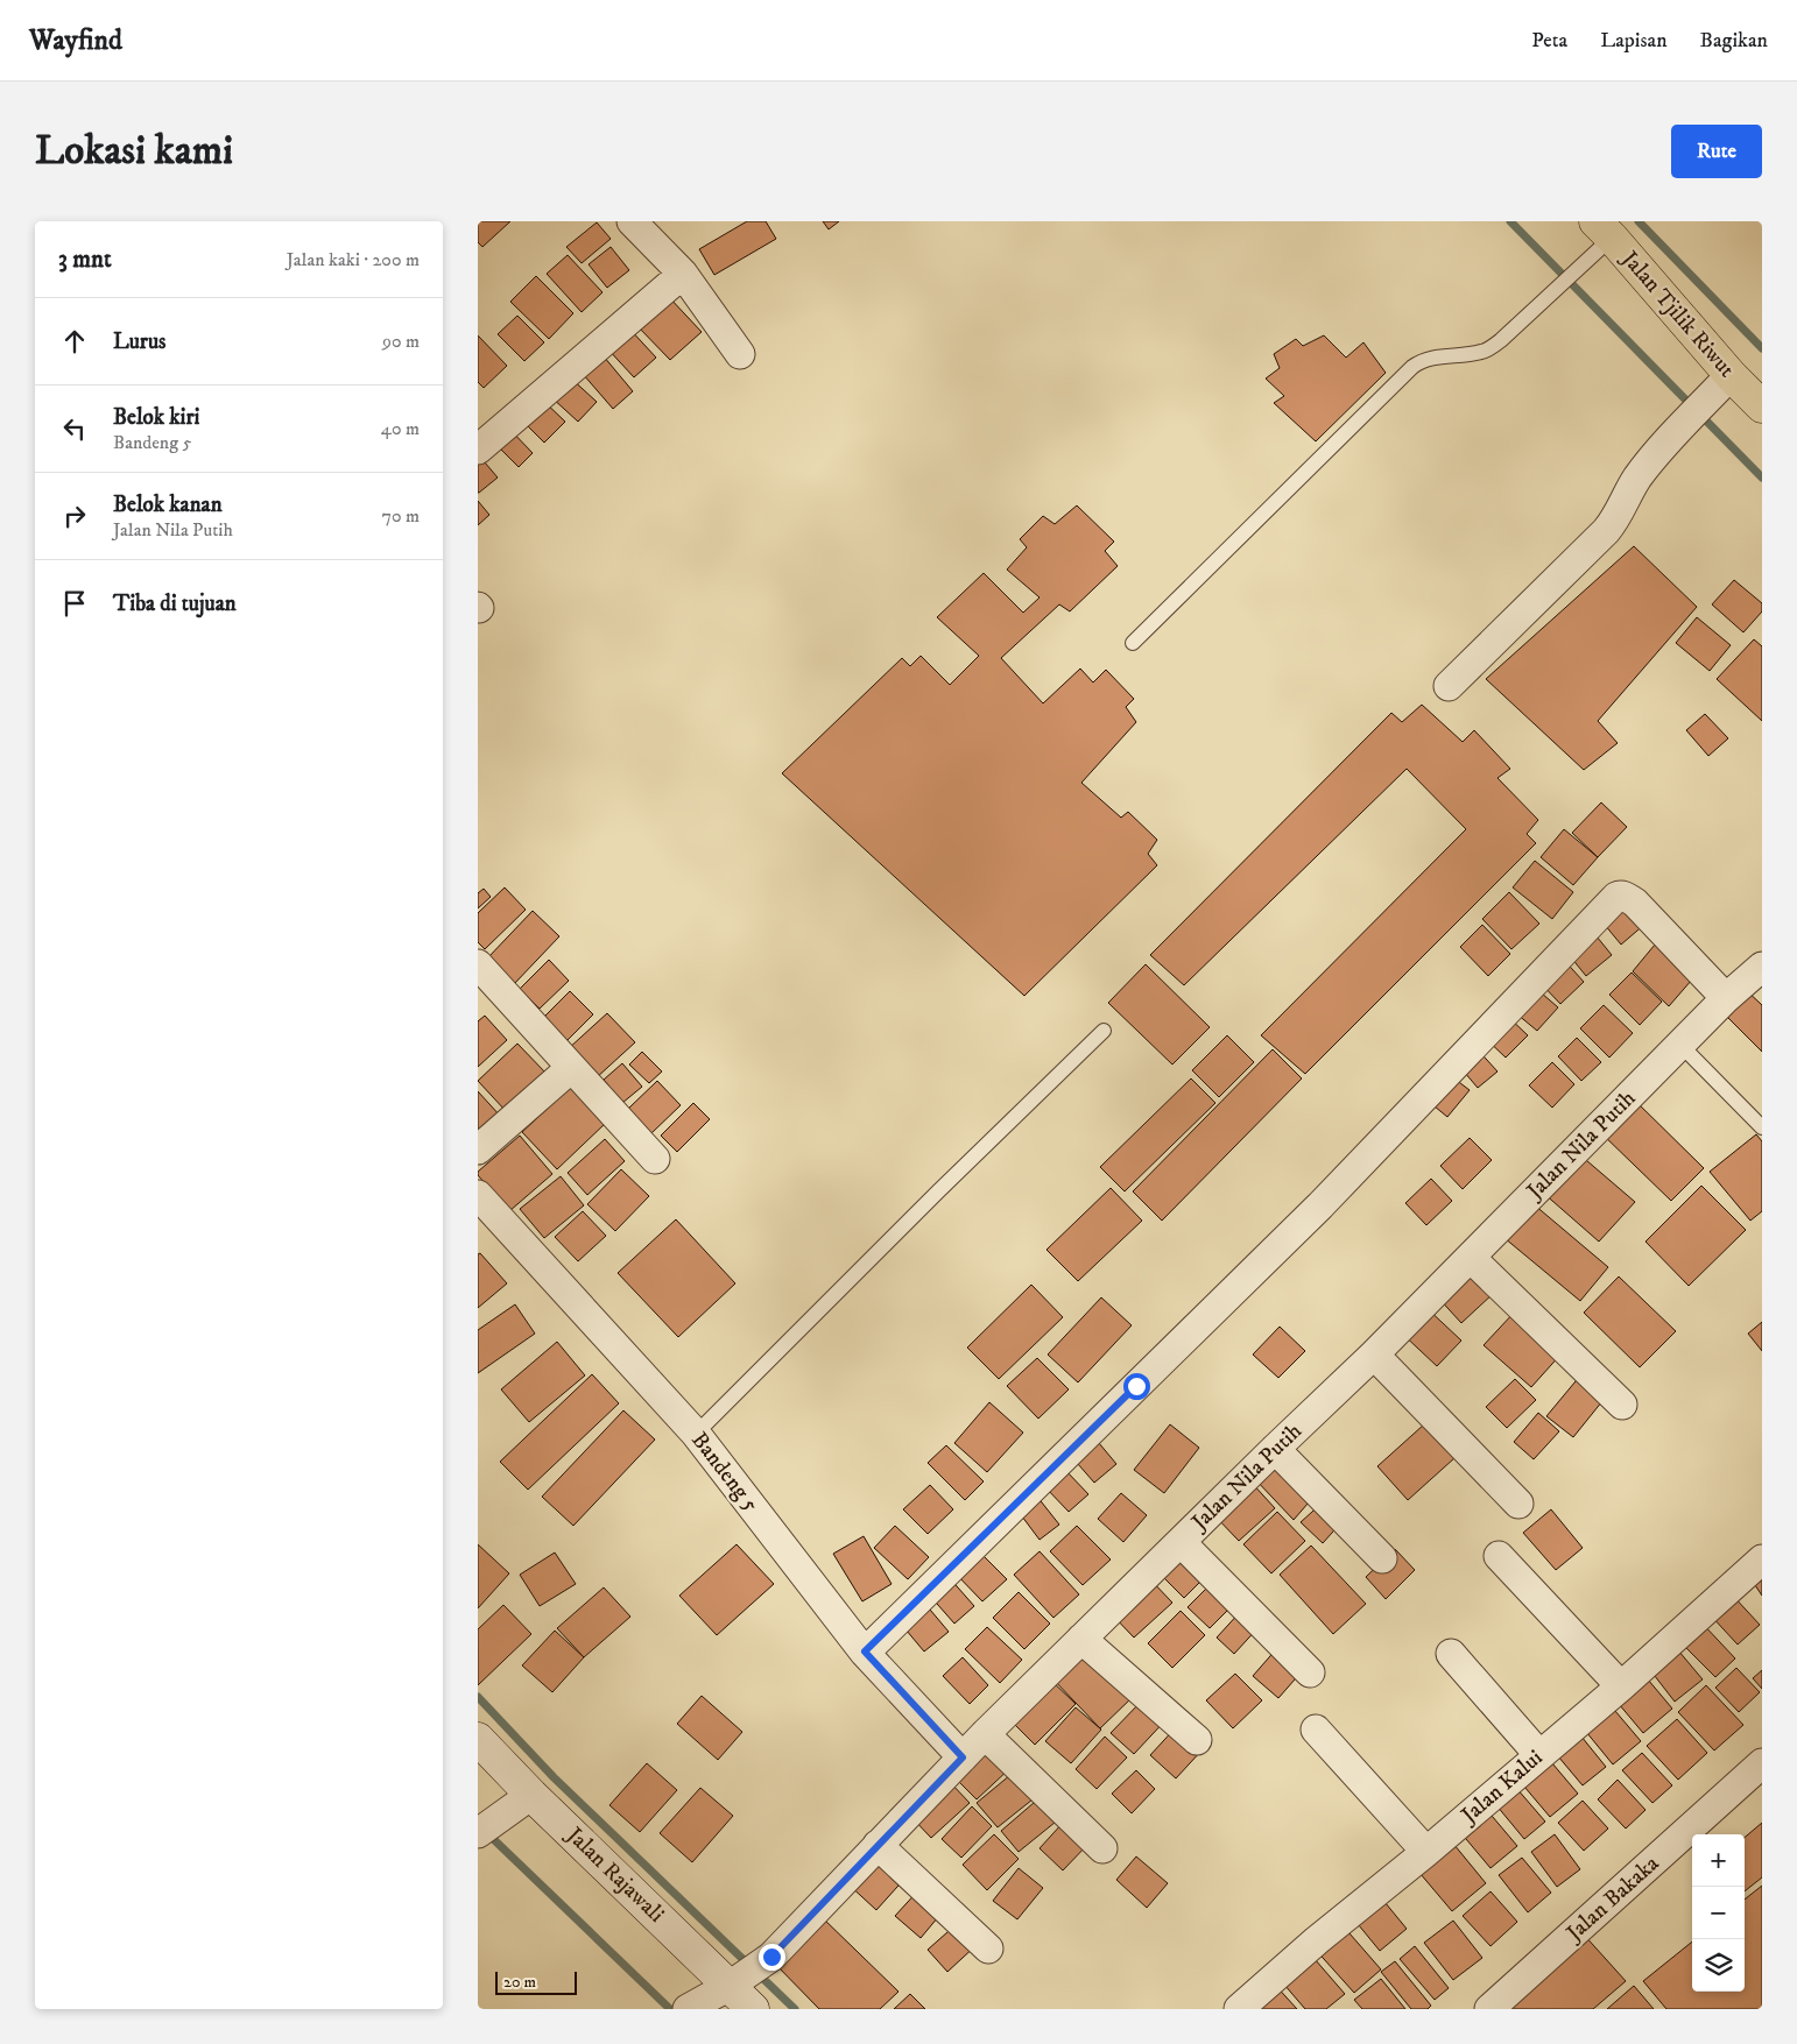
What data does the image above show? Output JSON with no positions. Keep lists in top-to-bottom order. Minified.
{"streets":{"highway":["Jalan Tjilik Riwut"],"main road":["Jalan Rajawali"],"street":["Jalan Nila Putih","Bandeng 5","Jalan Kalui","Jalan Bakaka"]},"crossings":[["Jalan Nila Putih","Bandeng 5"],["Jalan Nila Putih","Jalan Rajawali"]],"scale_bar":"20 m","page":{"header":"Wayfind","nav":["Peta","Lapisan","Bagikan"],"buttons":"Rute","title":"Lokasi kami","heading":["3 mnt","Jalan kaki · 200 m"],"list":[["Lurus","90 m"],["Belok kiri","Bandeng 5","40 m"],["Belok kanan","Jalan Nila Putih","70 m"],"Tiba di tujuan"],"map_buttons":["+","−"],"scale":"20 m"}}
